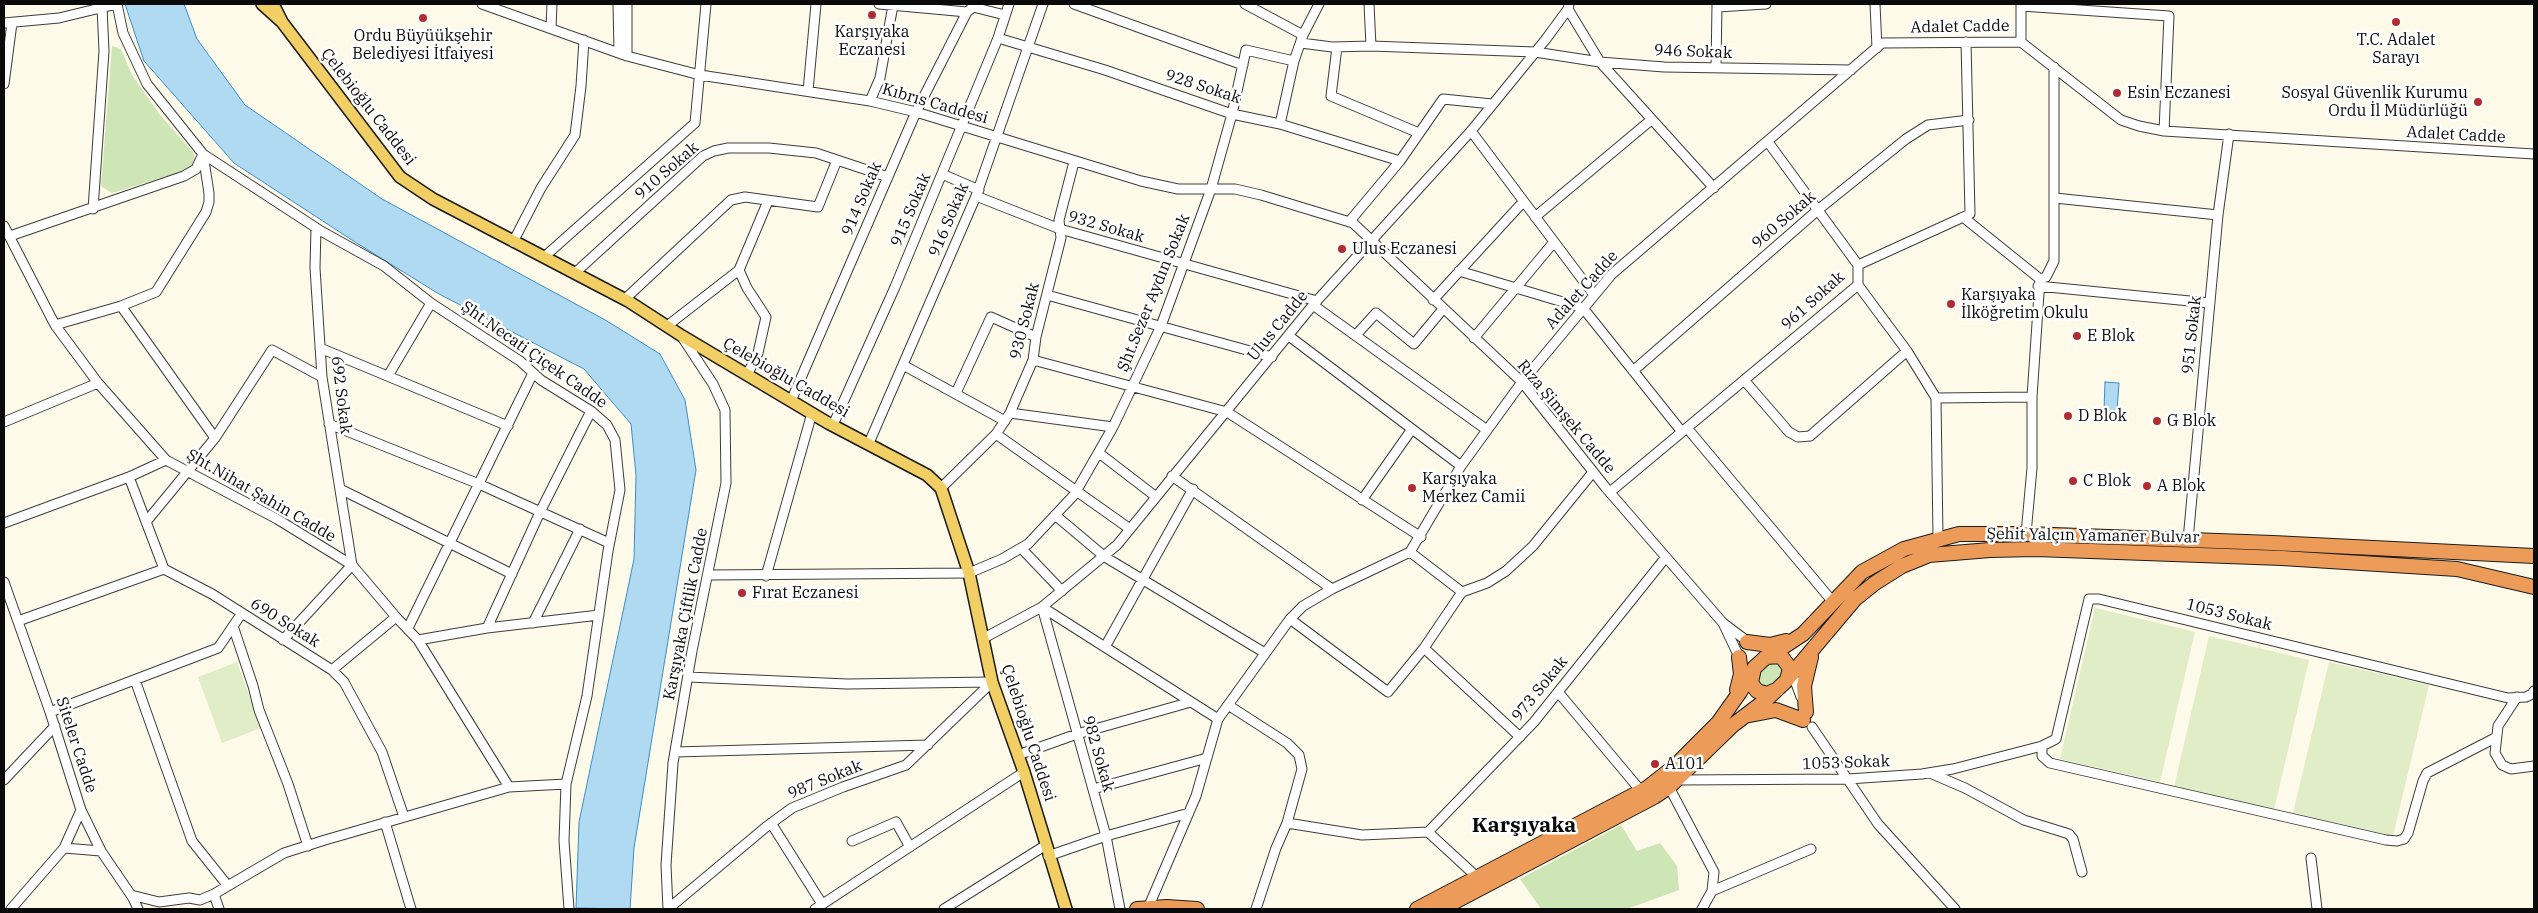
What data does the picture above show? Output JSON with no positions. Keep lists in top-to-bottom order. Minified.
{"streets":{"highway":["Şehit Yalçın Yamaner Bulvar"],"main road":["Çelebioğlu Caddesi"],"street":["Adalet Cadde","946 Sokak","928 Sokak","Kıbrıs Caddesi","910 Sokak","914 Sokak","915 Sokak","916 Sokak","960 Sokak","932 Sokak","Şht.Sezer Aydın Sokak","961 Sokak","930 Sokak","Ulus Cadde","951 Sokak","Şht.Necati Çiçek Cadde","692 Sokak","Rıza Şimşek Cadde","Şht.Nihat Şahin Cadde","Karşıyaka Çiftlik Cadde","1053 Sokak","690 Sokak","973 Sokak","Siteler Cadde","982 Sokak","987 Sokak"]},"crossings":[["Adalet Cadde","946 Sokak"],["Adalet Cadde","932 Sokak"],["Adalet Cadde","951 Sokak"],["Adalet Cadde","Rıza Şimşek Cadde"],["946 Sokak","Ulus Cadde"],["928 Sokak","915 Sokak"],["928 Sokak","916 Sokak"],["928 Sokak","Şht.Sezer Aydın Sokak"],["Kıbrıs Caddesi","914 Sokak"],["Kıbrıs Caddesi","915 Sokak"],["Kıbrıs Caddesi","916 Sokak"],["Kıbrıs Caddesi","Şht.Sezer Aydın Sokak"],["Kıbrıs Caddesi","930 Sokak"],["Kıbrıs Caddesi","Ulus Cadde"],["Kıbrıs Caddesi","Rıza Şimşek Cadde"],["Çelebioğlu Caddesi","910 Sokak"],["Çelebioğlu Caddesi","914 Sokak"],["Çelebioğlu Caddesi","915 Sokak"],["Çelebioğlu Caddesi","916 Sokak"],["Çelebioğlu Caddesi","Şht.Sezer Aydın Sokak"],["Çelebioğlu Caddesi","930 Sokak"],["Çelebioğlu Caddesi","Ulus Cadde"],["Çelebioğlu Caddesi","Karşıyaka Çiftlik Cadde"],["Çelebioğlu Caddesi","987 Sokak"],["910 Sokak","914 Sokak"],["915 Sokak","932 Sokak"],["916 Sokak","932 Sokak"],["932 Sokak","Şht.Sezer Aydın Sokak"],["932 Sokak","930 Sokak"],["932 Sokak","Ulus Cadde"],["961 Sokak","Rıza Şimşek Cadde"],["Ulus Cadde","Rıza Şimşek Cadde"],["Ulus Cadde","982 Sokak"],["951 Sokak","Şehit Yalçın Yamaner Bulvar"],["Şht.Necati Çiçek Cadde","692 Sokak"],["692 Sokak","Şht.Nihat Şahin Cadde"],["Rıza Şimşek Cadde","Şehit Yalçın Yamaner Bulvar"],["Rıza Şimşek Cadde","973 Sokak"],["Şehit Yalçın Yamaner Bulvar","1053 Sokak"],["Karşıyaka Çiftlik Cadde","987 Sokak"]],"districts":["Karşıyaka"],"places":["Karşıyaka Eczanesi","Ordu Büyüükşehir Belediyesi İtfaiyesi","T.C. Adalet Sarayı","Esin Eczanesi","Sosyal Güvenlik Kurumu Ordu İl Müdürlüğü","Ulus Eczanesi","Karşıyaka İlköğretim Okulu","E Blok","D Blok","G Blok","C Blok","A Blok","Karşıyaka Merkez Camii","Fırat Eczanesi","A101"]}
